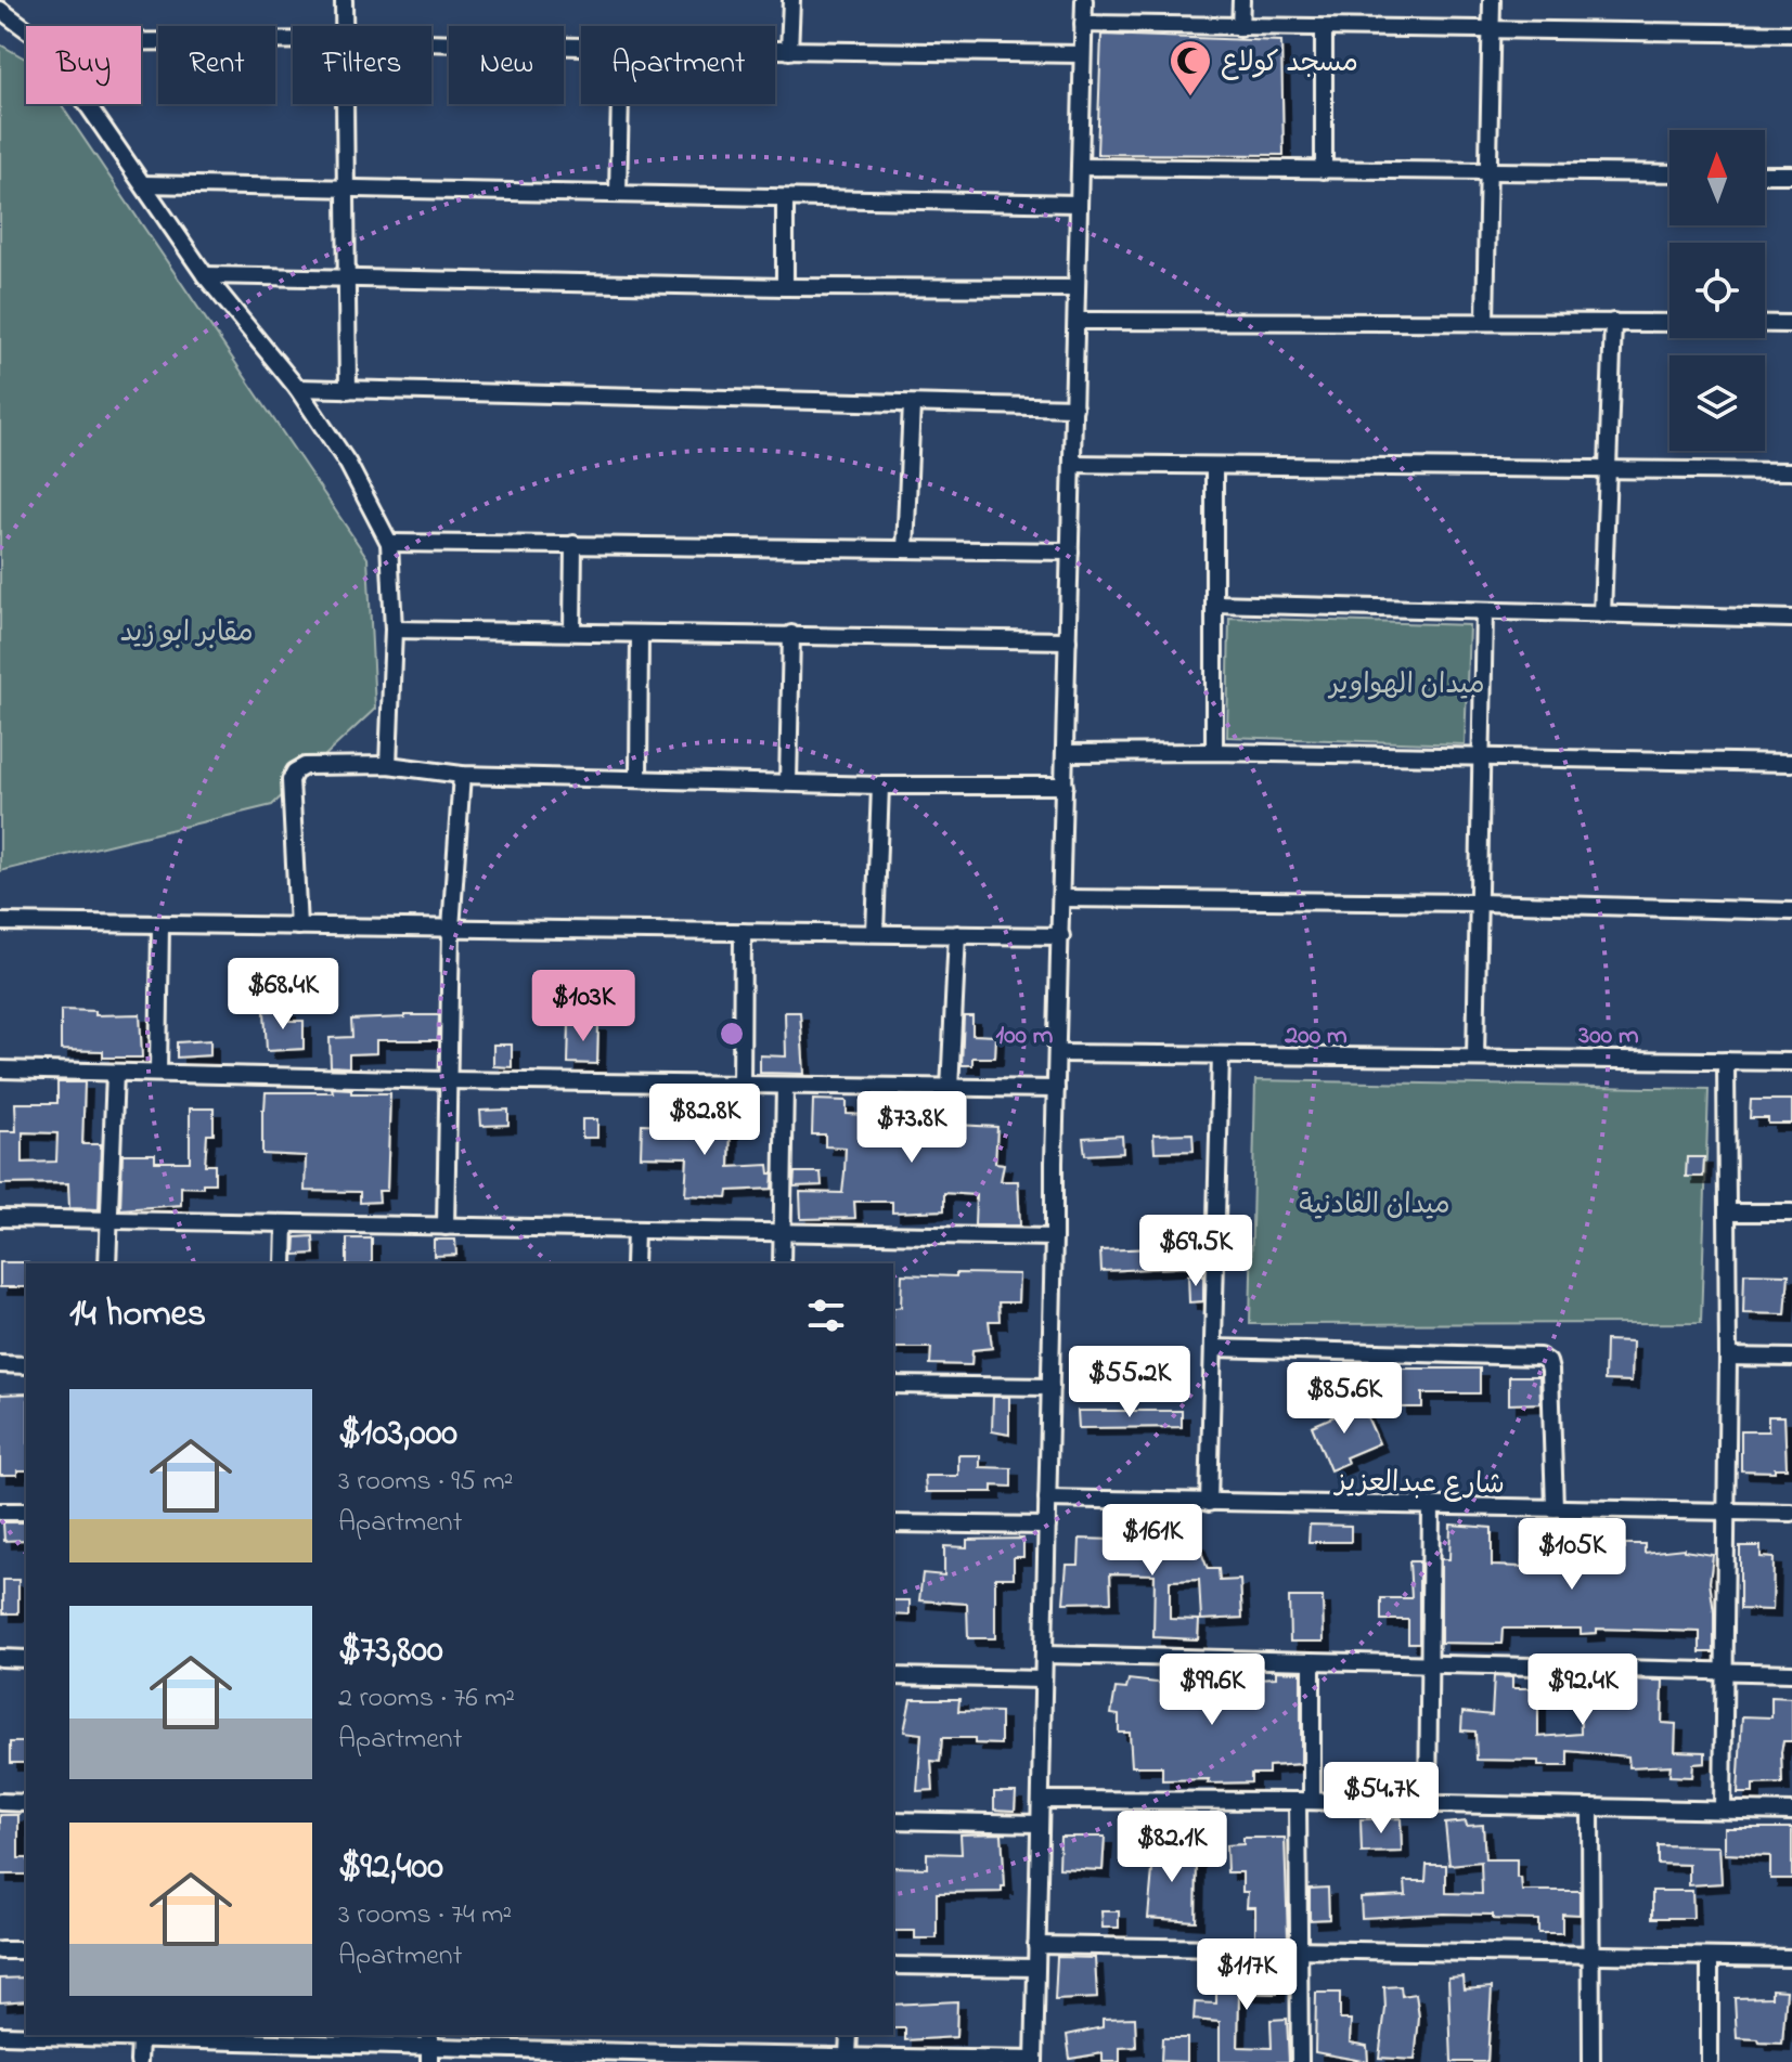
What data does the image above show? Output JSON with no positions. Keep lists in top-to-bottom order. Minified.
{"streets":{"street":["شارع عبدالعزيز"]},"parks":["مقابر ابو زيد","ميدان الهواوير","ميدان الفادنية"],"places":{"mosque":["مسجد كولاع"]},"north":"top","page":{"chip":["Buy","Rent","Filters","New","Apartment"],"price":["$68.4K","$103K","$82.8K","$73.8K","$69.5K","$55.2K","$85.6K","$161K","$105K","$99.6K","$92.4K","$54.7K","$82.1K","$117K"],"heading":"14 homes","list":[{"name":"$103,000","note":"3 rooms · 95 m² · Apartment"},{"name":"$73,800","note":"2 rooms · 76 m² · Apartment"},{"name":"$92,400","note":"3 rooms · 74 m² · Apartment"}]},"rings":["100 m","200 m","300 m"]}
